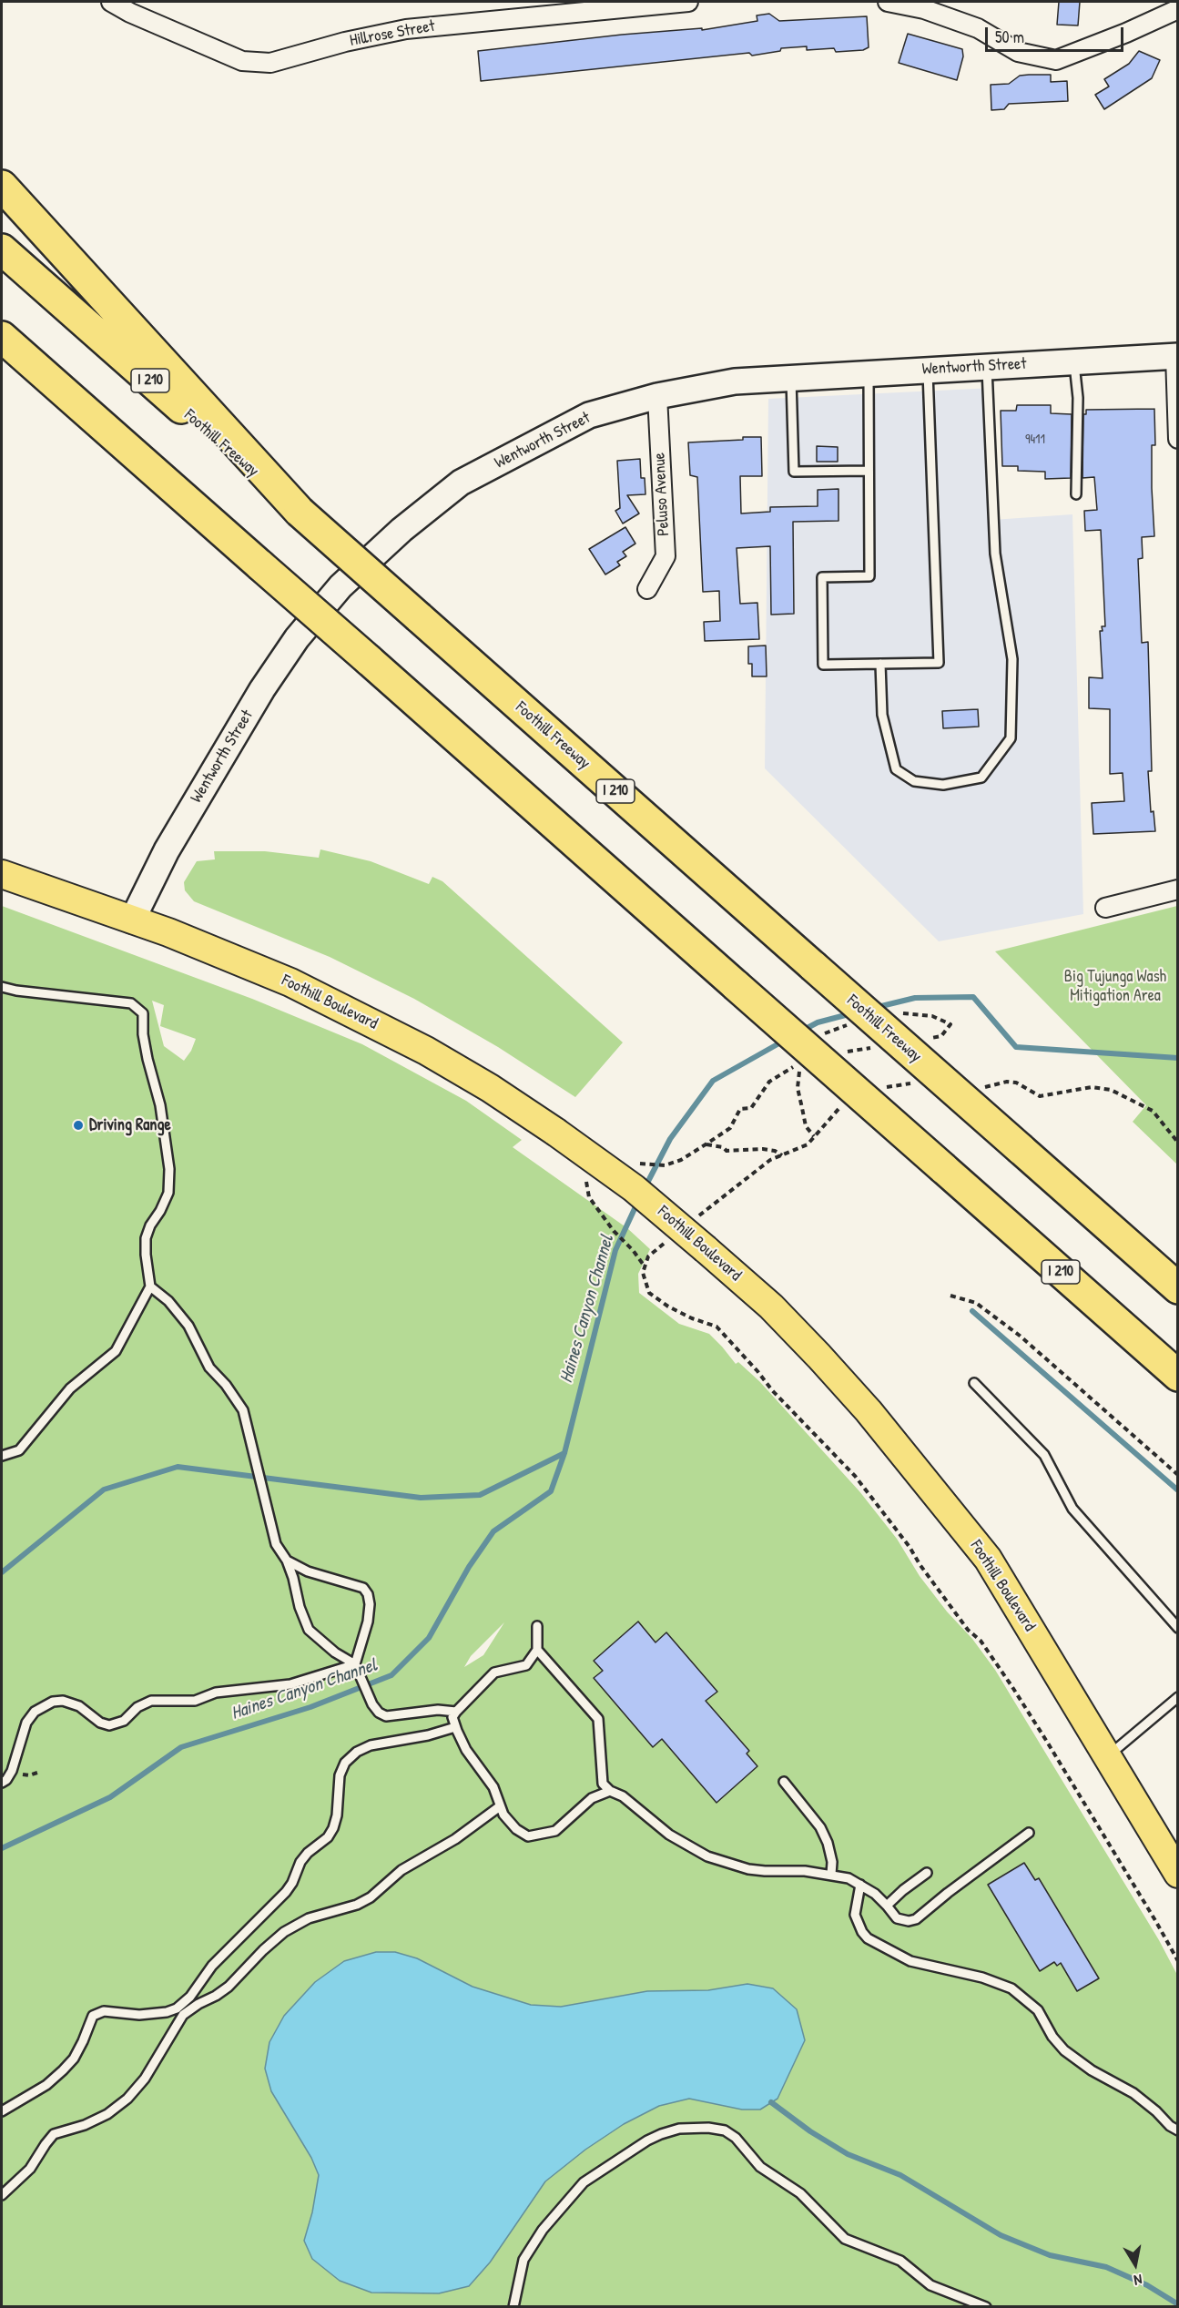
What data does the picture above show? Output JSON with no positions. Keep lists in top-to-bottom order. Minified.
{"streets":{"highway":["I 210","Foothill Freeway"],"main road":["Wentworth Street","Foothill Boulevard"],"street":["Hillrose Street","Peluso Avenue"]},"crossings":[["Wentworth Street","Peluso Avenue"],["Wentworth Street","Foothill Boulevard"]],"water":["Haines Canyon Channel"],"parks":["Big Tujunga Wash Mitigation Area"],"places":["Driving Range"],"house_numbers":["9411"],"scale_bar":"50 m","north":"bottom"}
